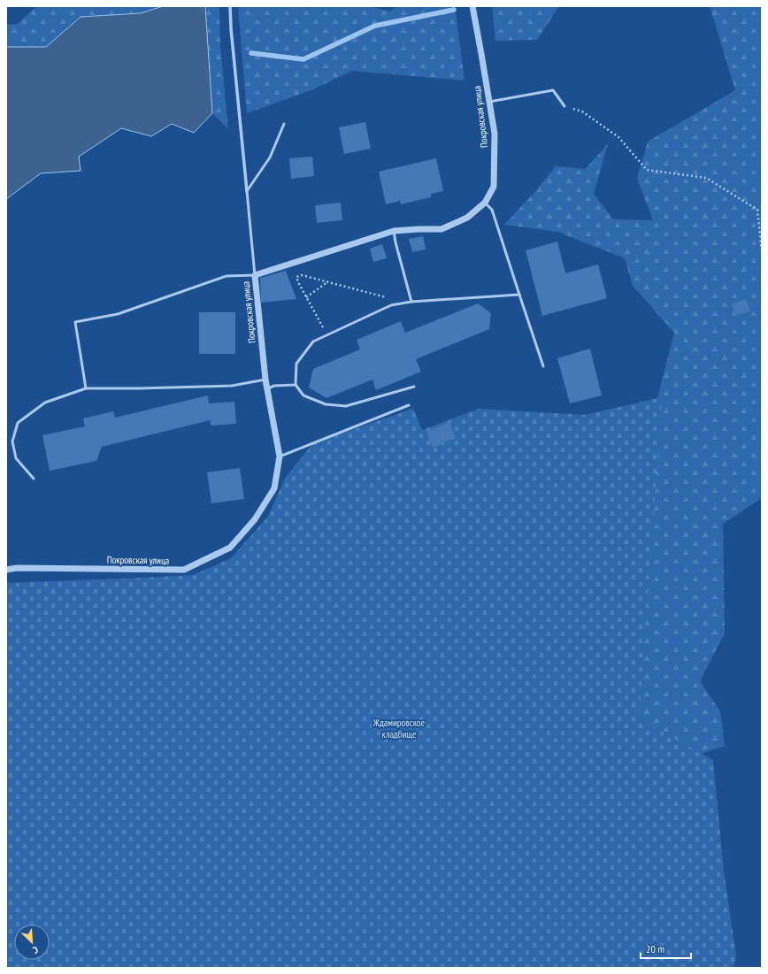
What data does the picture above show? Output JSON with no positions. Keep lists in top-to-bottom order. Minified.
{"streets":{"street":["Покровская улица"]},"parks":["Ждамировское кладбище"],"scale_bar":"20 m","north":"bottom right"}
